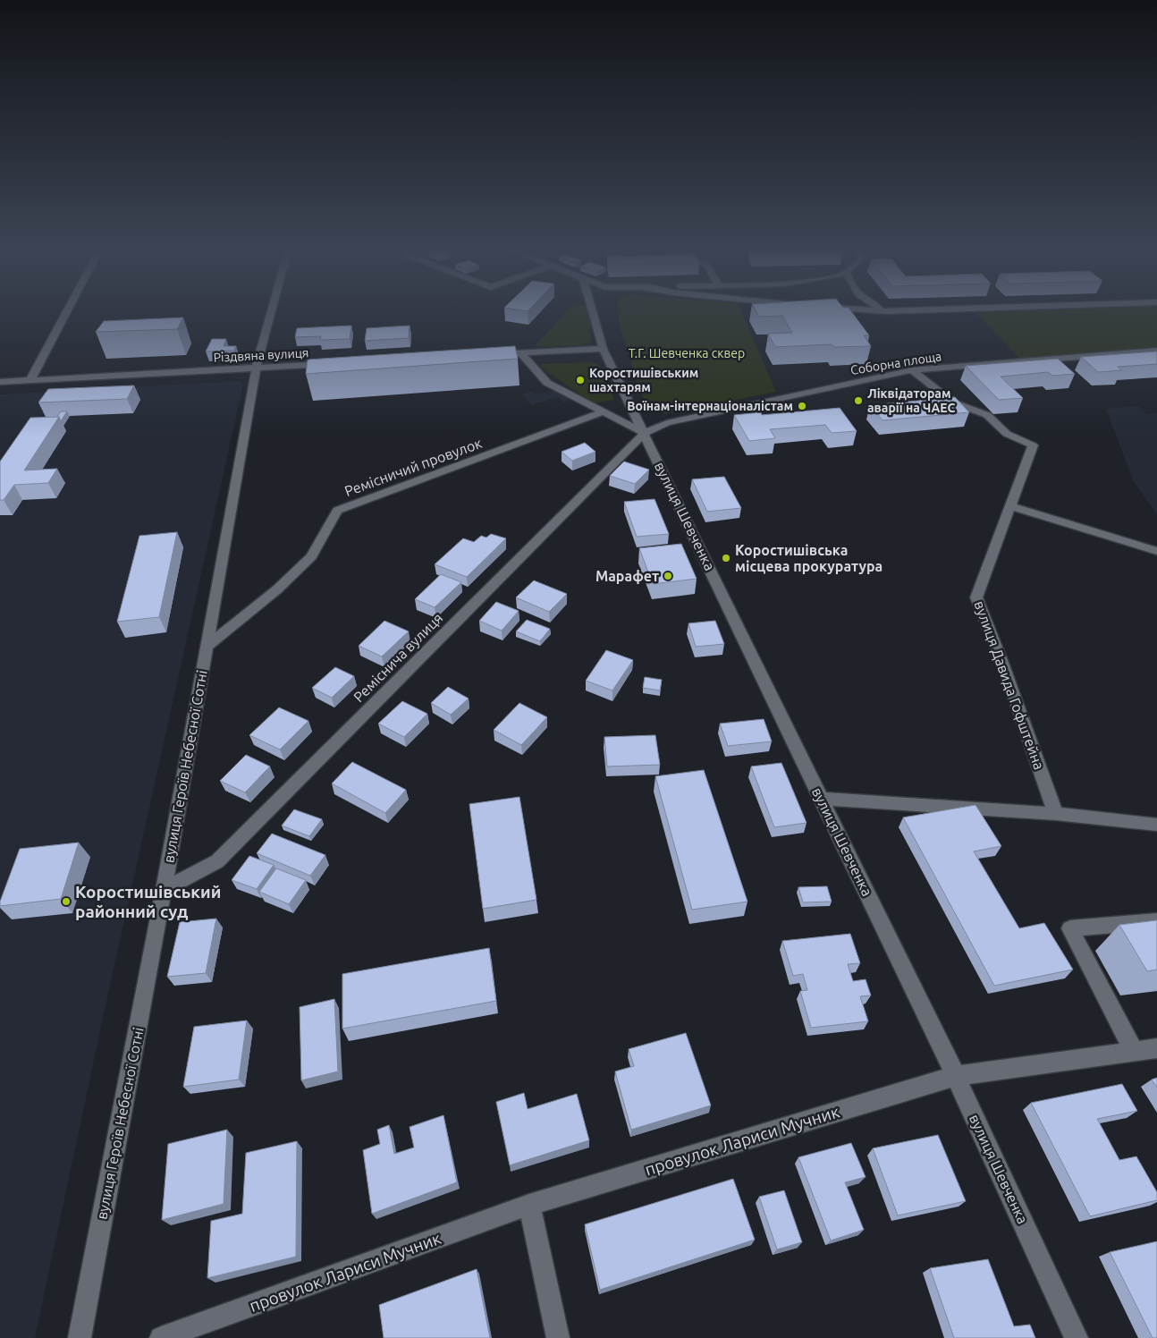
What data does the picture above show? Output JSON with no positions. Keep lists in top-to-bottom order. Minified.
{"streets":{"street":["Різдвяна вулиця","Соборна площа","Ремісничий провулок","вулиця Шевченка","Реміснича вулиця","вулиця Давида Гофштейна","вулиця Героїв Небесної Сотні","провулок Лариси Мучник"]},"crossings":[["Різдвяна вулиця","вулиця Героїв Небесної Сотні"],["Соборна площа","вулиця Шевченка"],["Соборна площа","Реміснича вулиця"],["Соборна площа","вулиця Давида Гофштейна"],["Ремісничий провулок","вулиця Героїв Небесної Сотні"],["вулиця Шевченка","Реміснича вулиця"],["вулиця Шевченка","провулок Лариси Мучник"],["Реміснича вулиця","вулиця Героїв Небесної Сотні"]],"parks":["Т.Г. Шевченка сквер"],"places":["Коростишівським шахтарям","Ліквідаторам аварії на ЧАЕС","Воїнам-інтернаціоналістам","Коростишівська місцева прокуратура","Марафет","Коростишівський районний суд"]}
